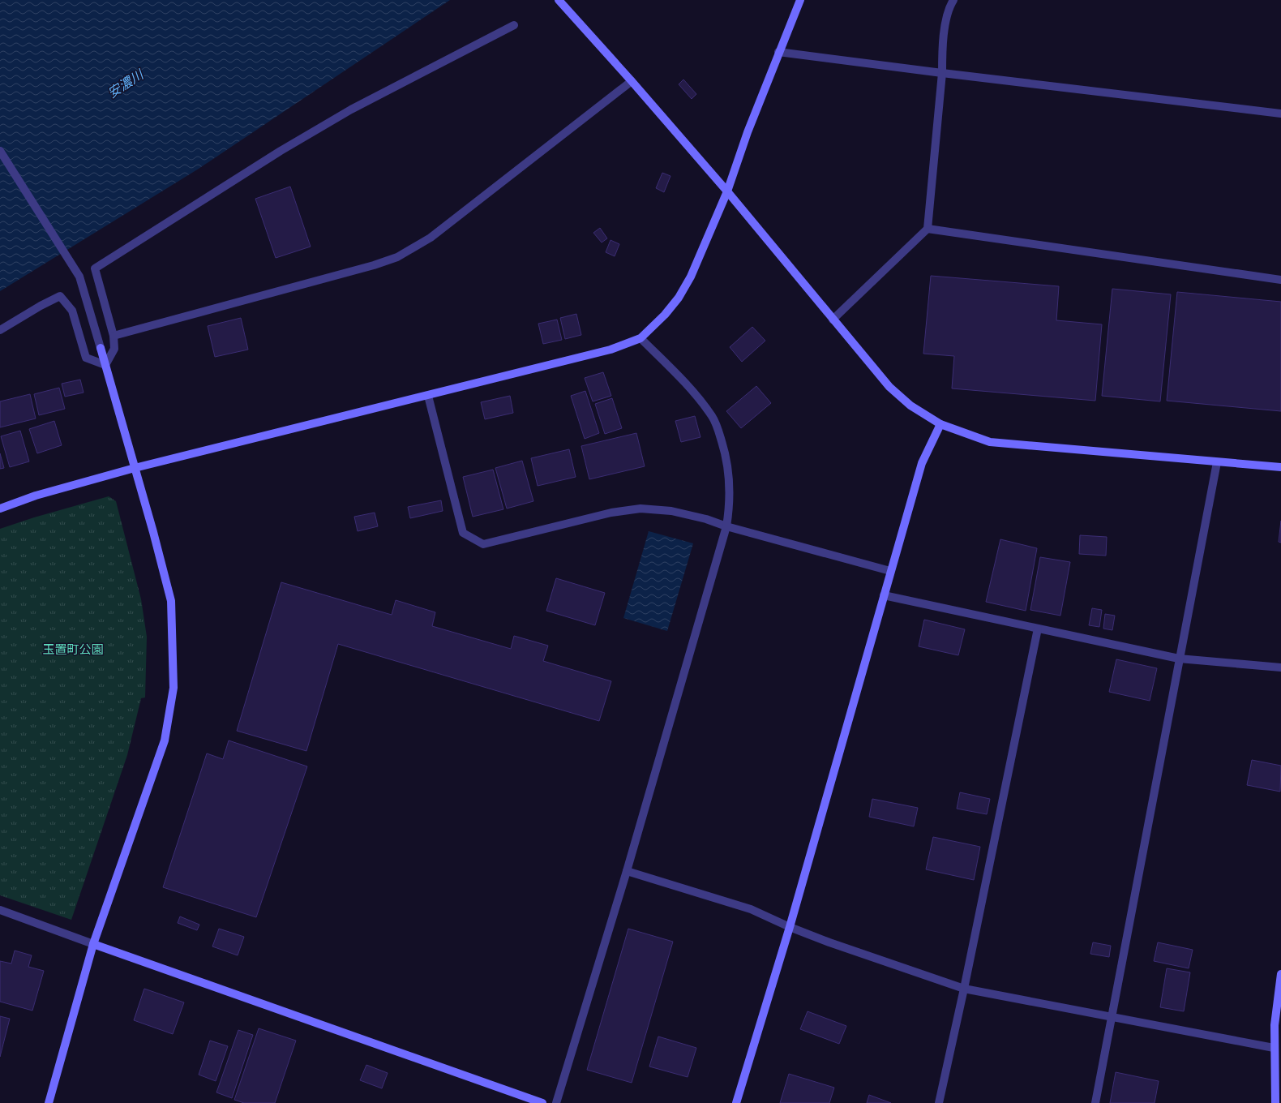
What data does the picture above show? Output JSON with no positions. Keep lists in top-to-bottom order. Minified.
{"water":["安濃川"],"parks":["玉置町公園"]}
